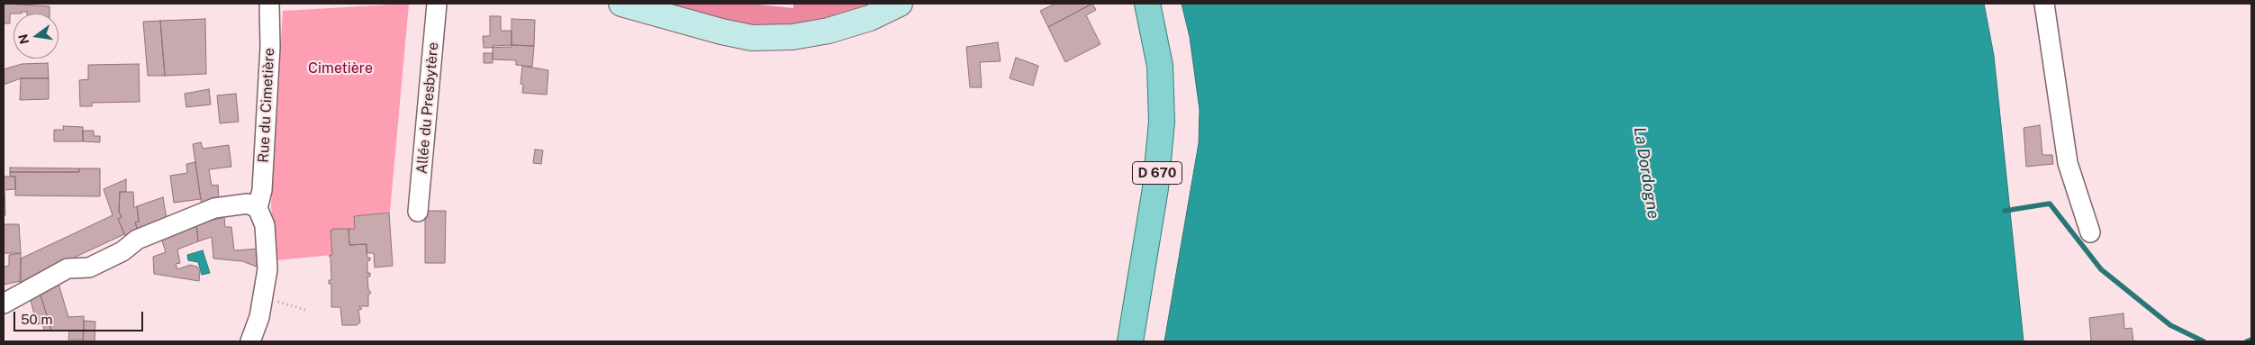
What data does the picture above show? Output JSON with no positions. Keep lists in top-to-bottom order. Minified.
{"streets":{"main road":["D 670"],"street":["Rue du Cimetière","Allée du Presbytère"]},"water":["La Dordogne"],"parks":["Cimetière"],"scale_bar":"50 m","north":"left"}
